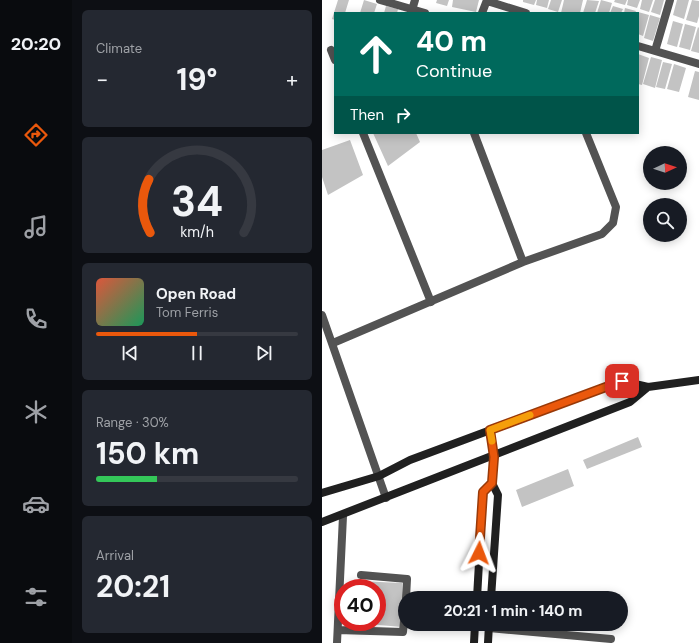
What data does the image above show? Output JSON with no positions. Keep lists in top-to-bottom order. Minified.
{"north":"right","page":{"tabs":"20:20","tile":["Climate",["Range · 30%","150 km"],["Arrival","20:21"]],"turn":["40 m","Continue"],"heat":["−","19°","+"],"then":"Then","song":["Open Road","Tom Ferris"],"limit":"40","trip":"20:21 · 1 min · 140 m","gauge":["34","km/h"]}}
